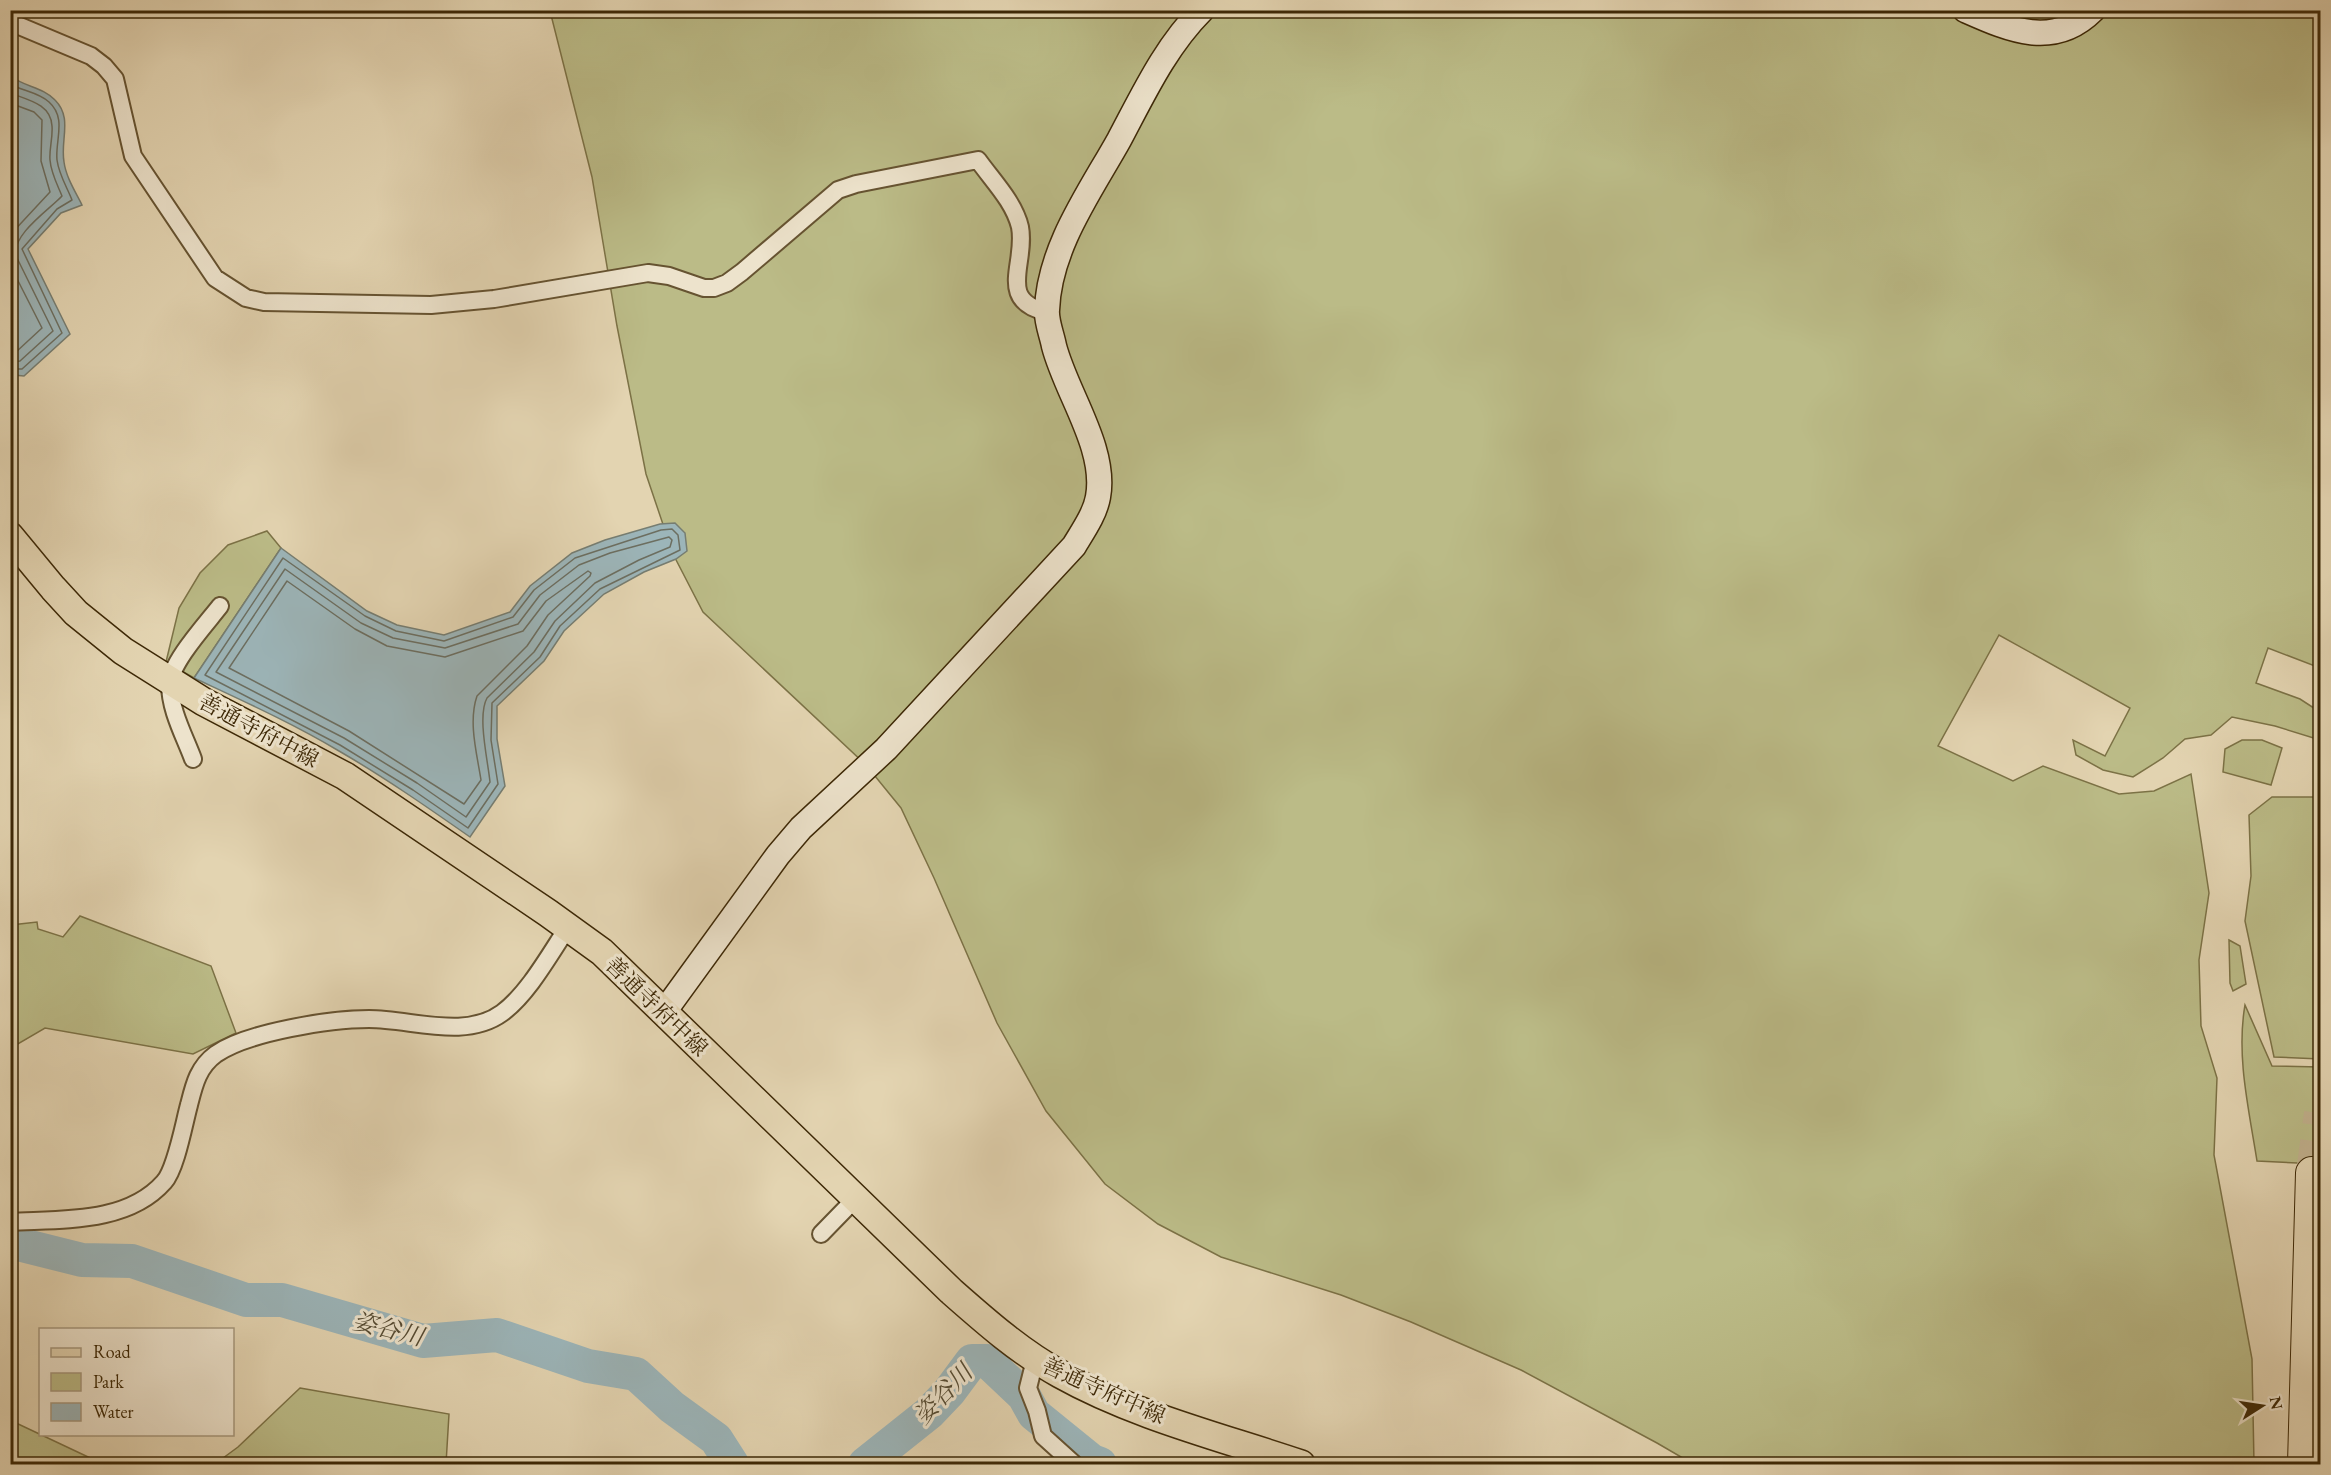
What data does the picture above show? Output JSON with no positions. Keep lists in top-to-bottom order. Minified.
{"streets":{"main road":["善通寺府中線"]},"water":["姿谷川"],"legend":["Road","Park","Water"],"north":"right"}
